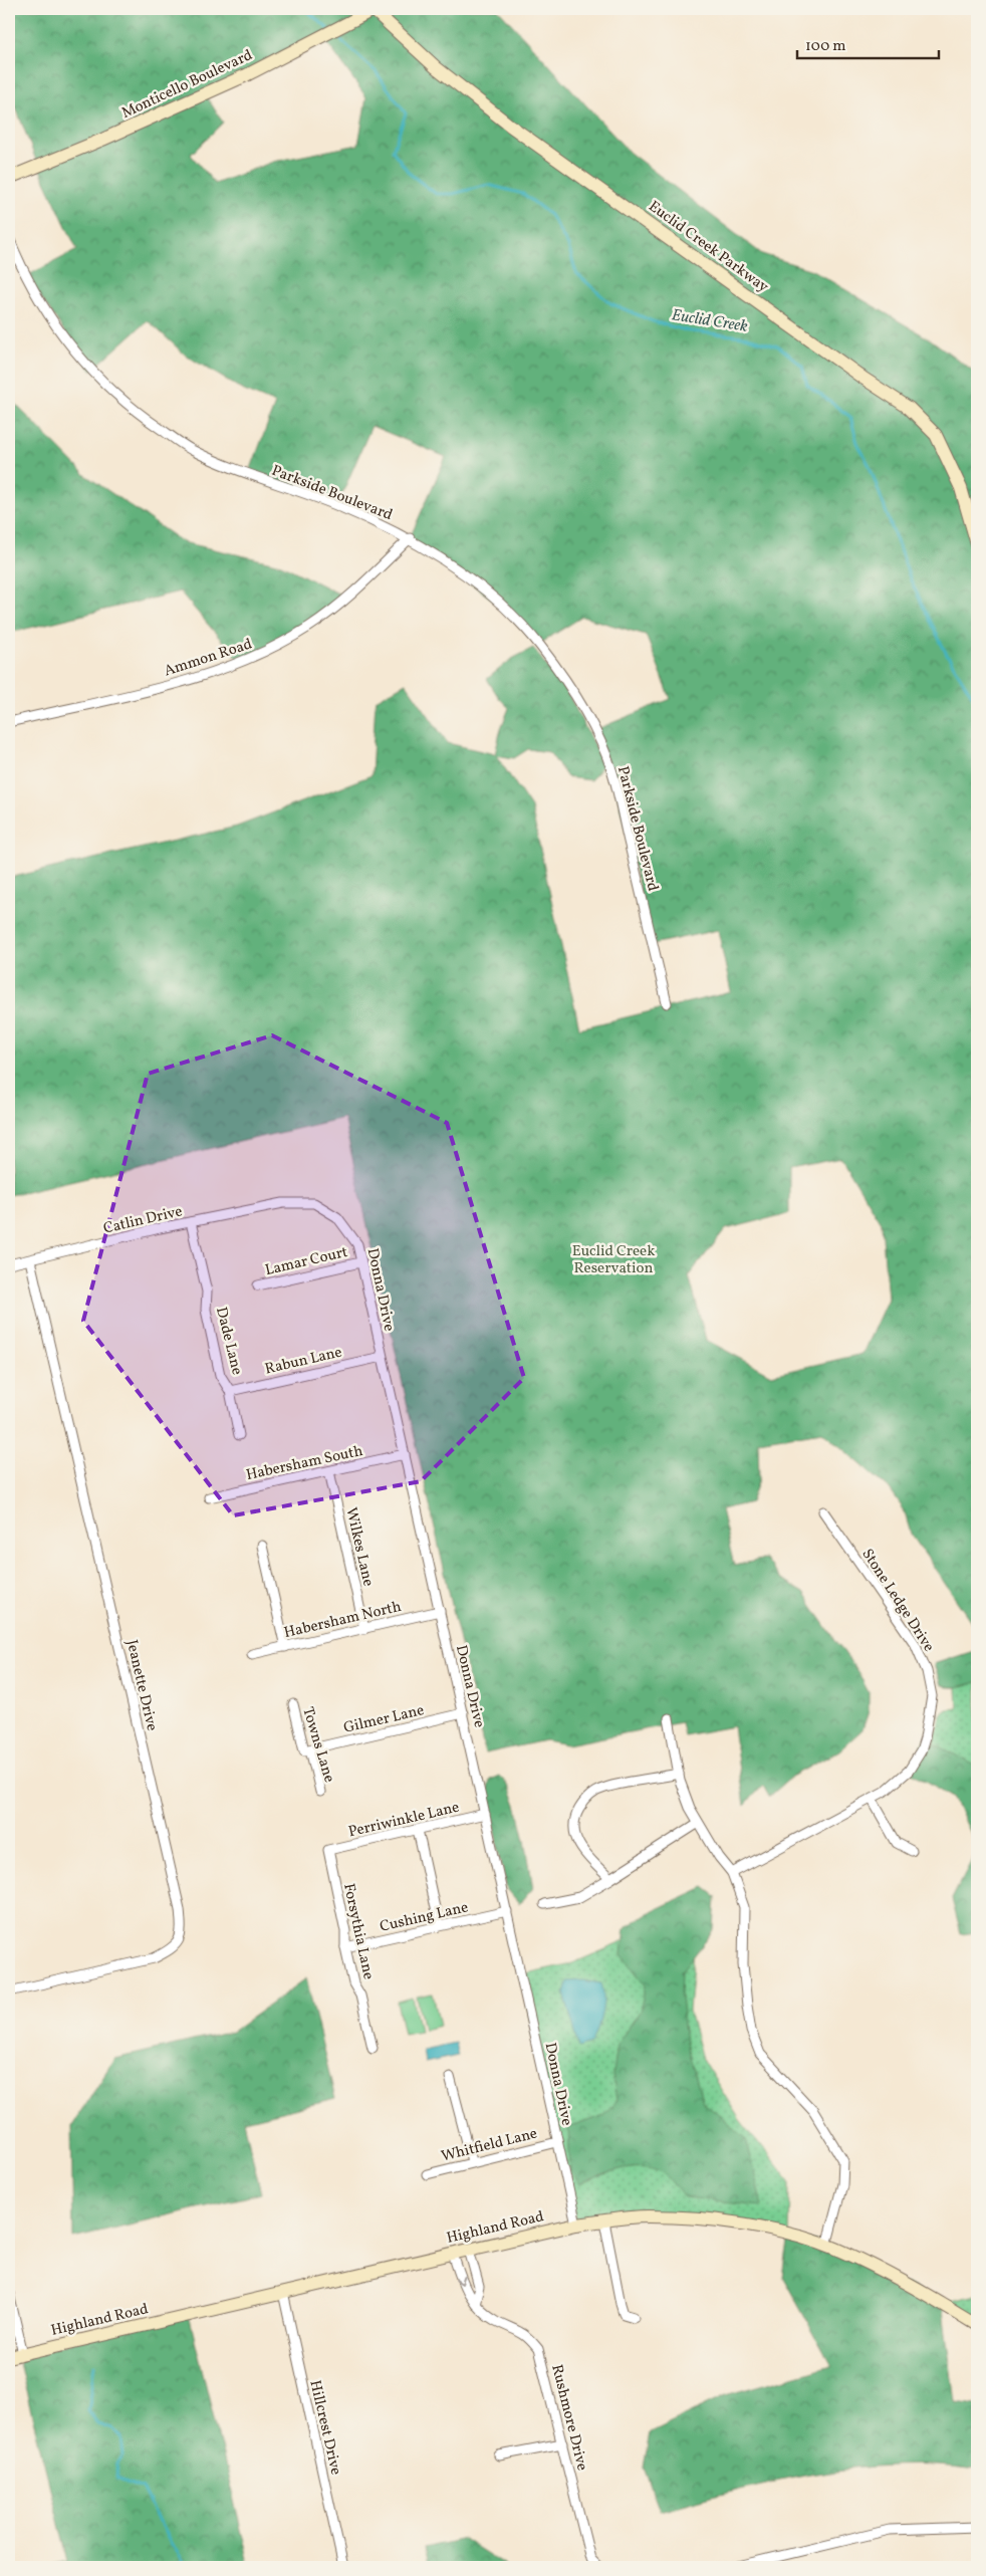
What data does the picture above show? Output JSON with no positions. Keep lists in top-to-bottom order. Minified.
{"streets":{"street":["Monticello Boulevard","Euclid Creek Parkway","Parkside Boulevard","Ammon Road","Catlin Drive","Lamar Court","Donna Drive","Dade Lane","Rabun Lane","Habersham South","Wilkes Lane","Stone Ledge Drive","Habersham North","Jeanette Drive","Gilmer Lane","Towns Lane","Perriwinkle Lane","Cushing Lane","Forsythia Lane","Whitfield Lane","Highland Road","Rushmore Drive","Hillcrest Drive"]},"crossings":[["Monticello Boulevard","Euclid Creek Parkway"],["Parkside Boulevard","Ammon Road"],["Catlin Drive","Donna Drive"],["Catlin Drive","Dade Lane"],["Catlin Drive","Jeanette Drive"],["Lamar Court","Donna Drive"],["Donna Drive","Rabun Lane"],["Donna Drive","Habersham South"],["Donna Drive","Habersham North"],["Donna Drive","Gilmer Lane"],["Donna Drive","Perriwinkle Lane"],["Donna Drive","Cushing Lane"],["Donna Drive","Whitfield Lane"],["Donna Drive","Highland Road"],["Dade Lane","Rabun Lane"],["Habersham South","Wilkes Lane"],["Wilkes Lane","Habersham North"],["Gilmer Lane","Towns Lane"],["Perriwinkle Lane","Forsythia Lane"],["Cushing Lane","Forsythia Lane"],["Highland Road","Rushmore Drive"],["Highland Road","Hillcrest Drive"]],"water":["Euclid Creek"],"parks":["Euclid Creek Reservation"],"scale_bar":"100 m"}
